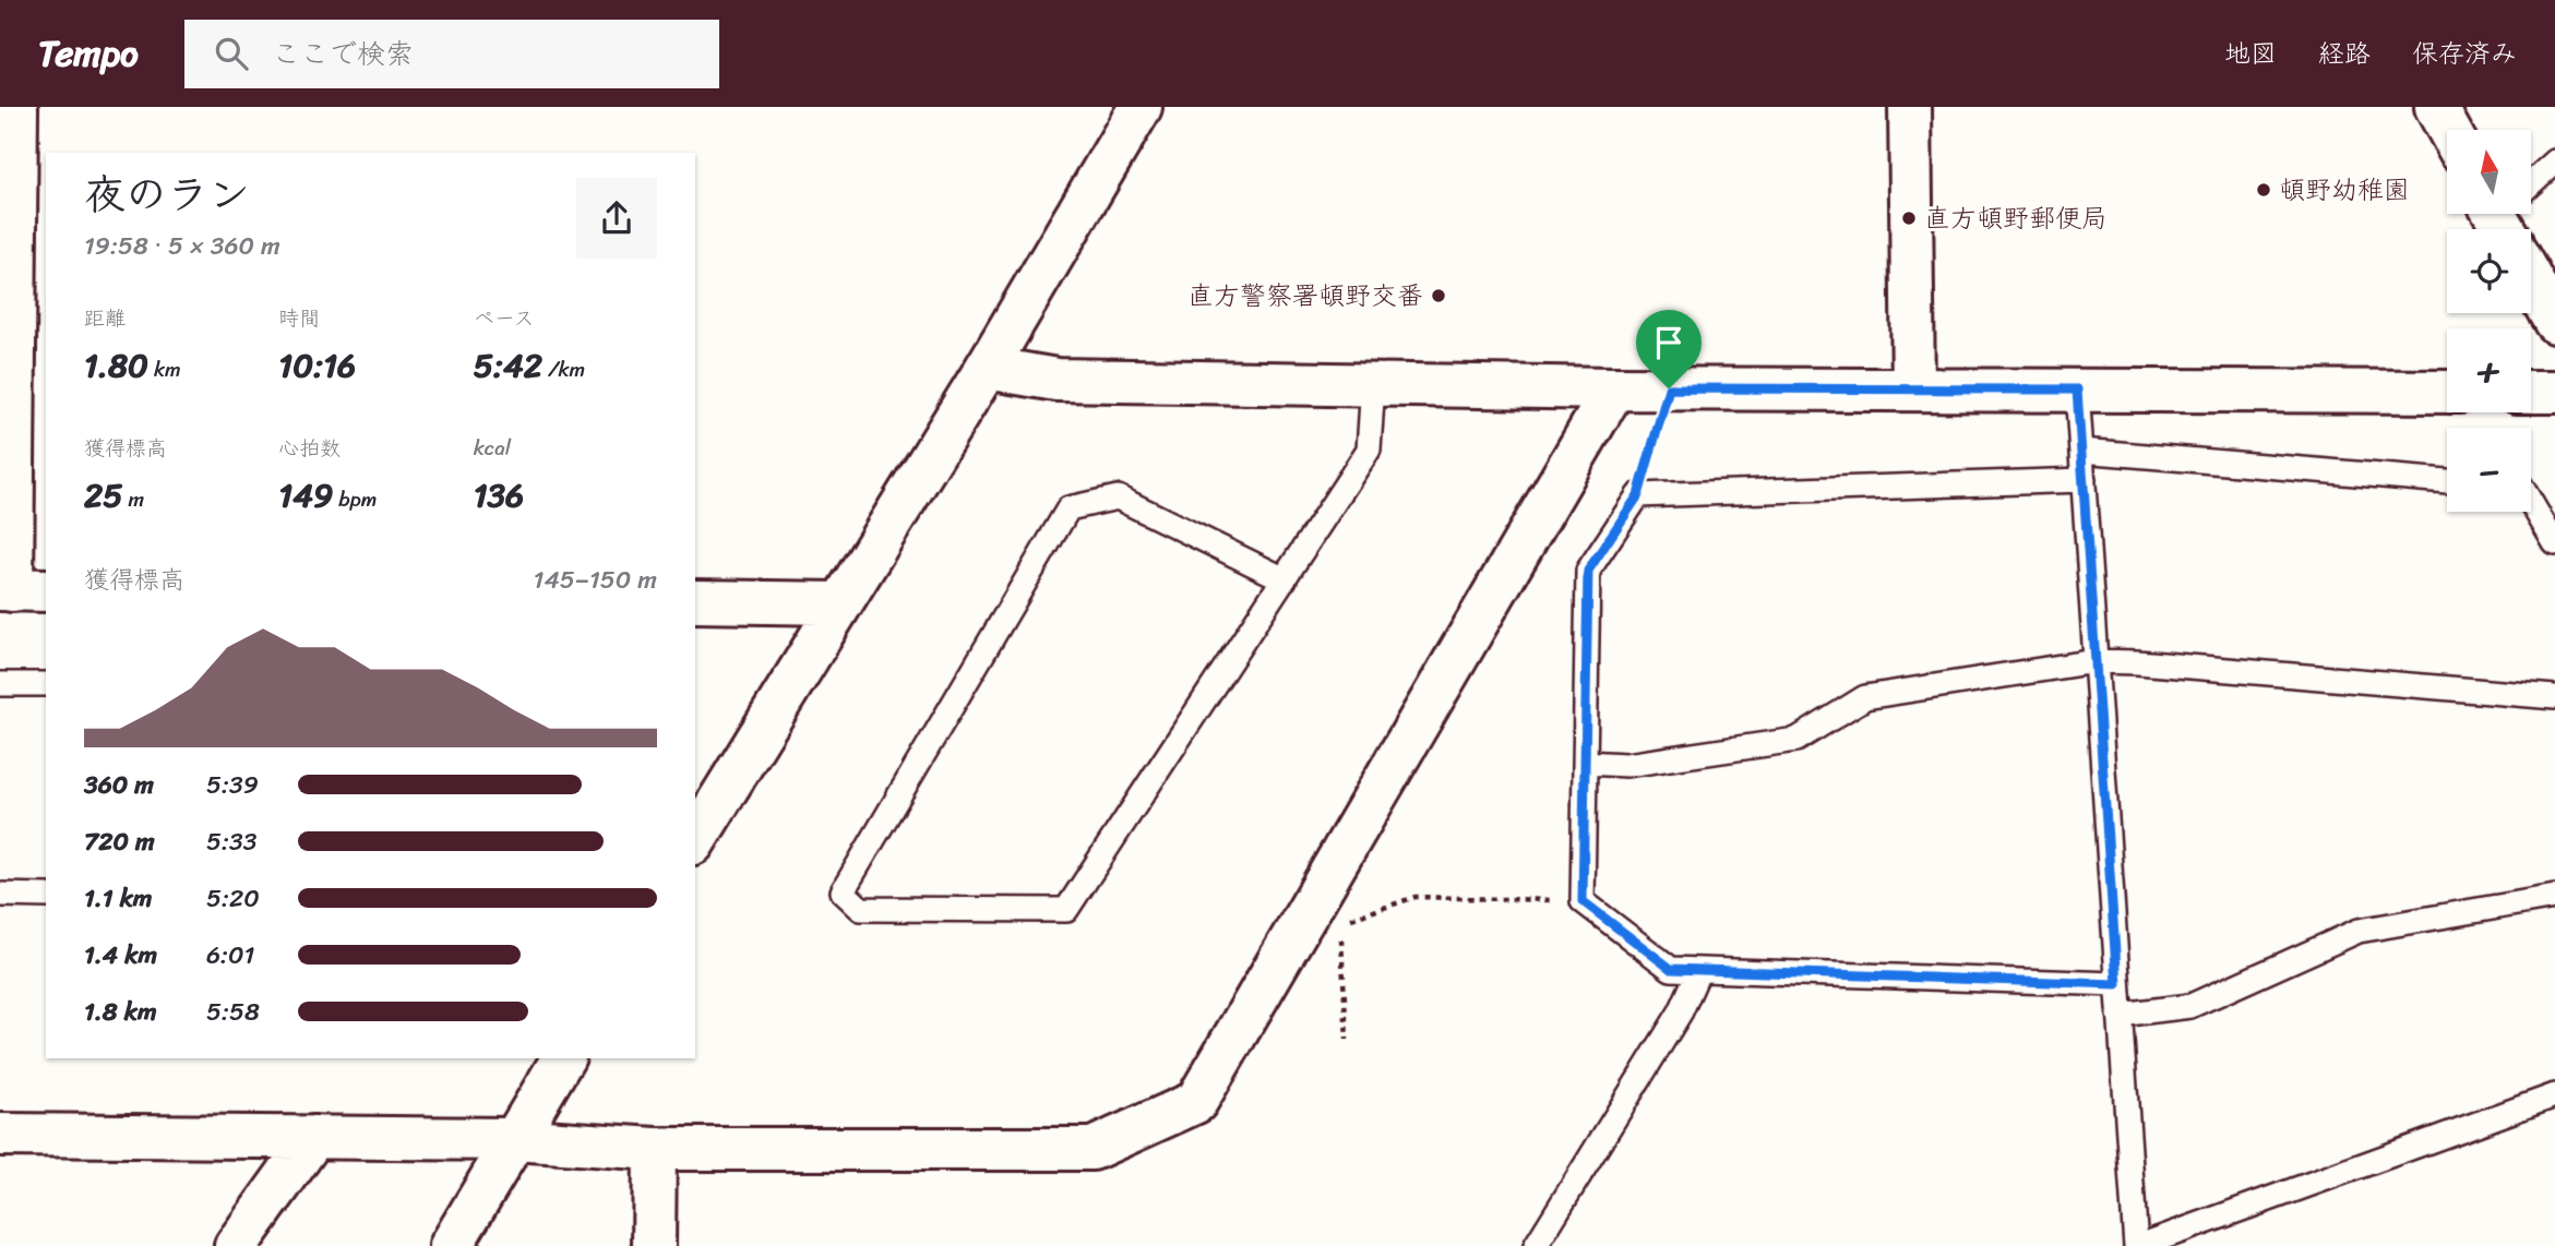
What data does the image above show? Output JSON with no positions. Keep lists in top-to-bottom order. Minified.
{"places":["頓野幼稚園","直方頓野郵便局","直方警察署頓野交番"],"north":"top","page":{"header":"Tempo","search":"ここで検索","nav":["地図","経路","保存済み"],"map_buttons":["+","−"],"heading":["夜のラン","19:58 · 5 × 360 m"],"stats":[["距離","1.80 km"],["時間","10:16"],["ペース","5:42 /km"],["獲得標高","25 m"],["心拍数","149 bpm"],["kcal","136"]],"chart":["獲得標高","145–150 m"],"list":[{"name":"360 m","note":"5:39"},{"name":"720 m","note":"5:33"},{"name":"1.1 km","note":"5:20"},{"name":"1.4 km","note":"6:01"},{"name":"1.8 km","note":"5:58"}]}}
